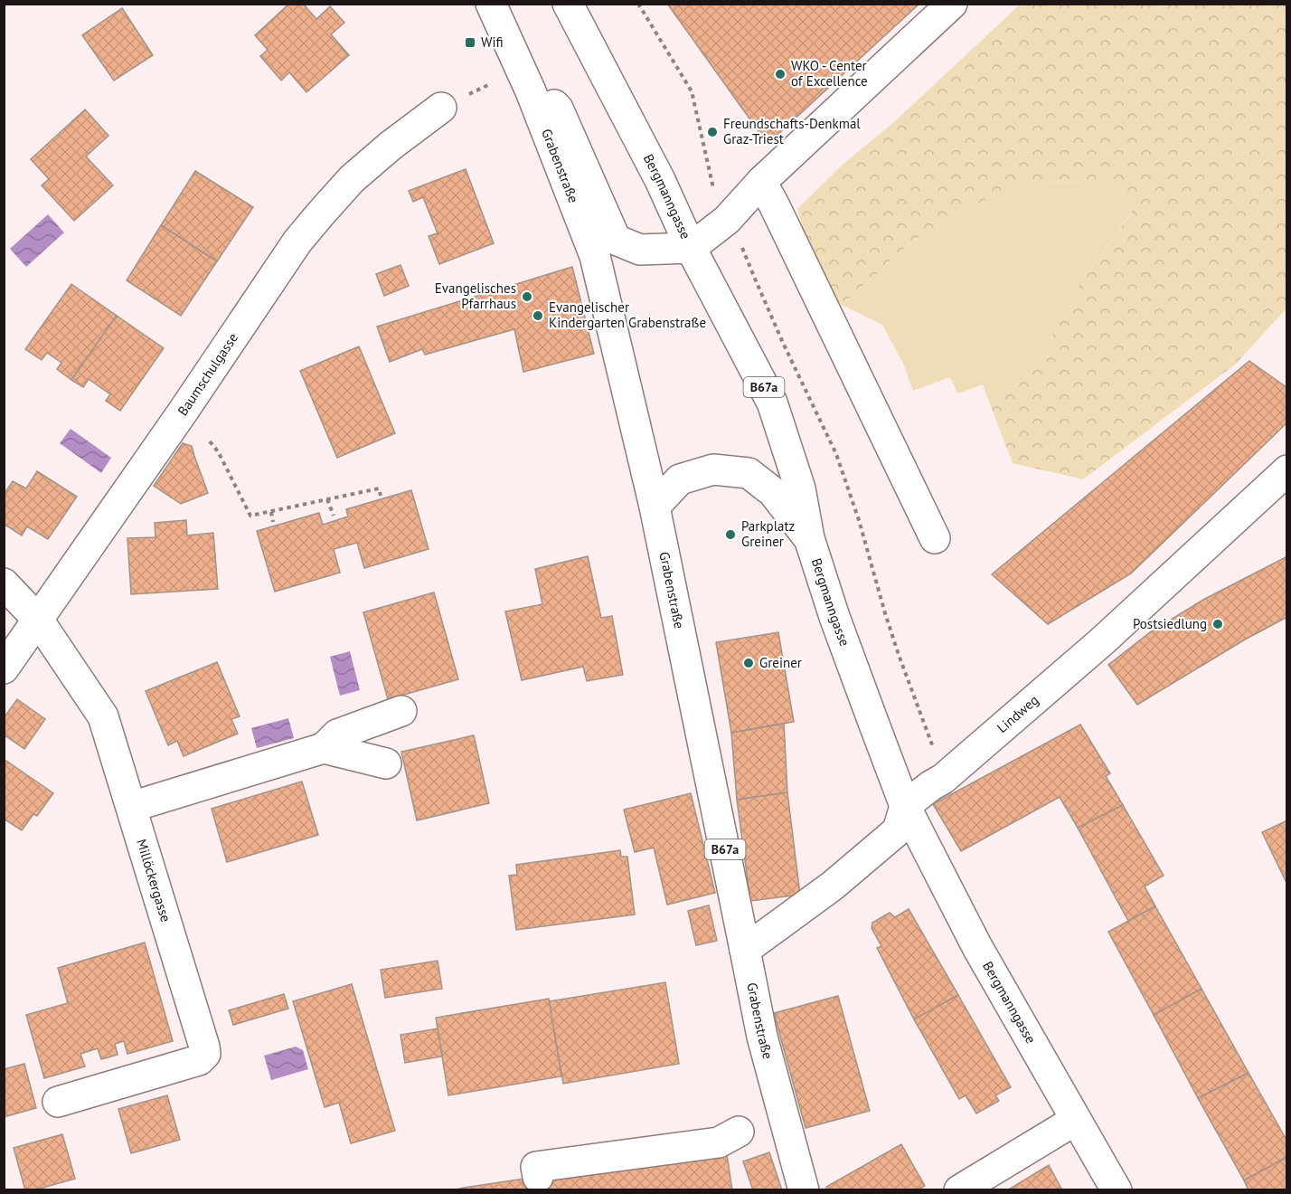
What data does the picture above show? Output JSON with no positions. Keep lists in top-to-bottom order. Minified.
{"streets":{"main road":["Grabenstraße","Bergmanngasse","Baumschulgasse","B67a","Lindweg","Millöckergasse"]},"crossings":[["Bergmanngasse","Lindweg"],["Baumschulgasse","Millöckergasse"]],"places":{"transit":["Wifi"],"other":["WKO - Center of Excellence","Freundschafts-Denkmal Graz-Triest","Evangelisches Pfarrhaus","Evangelischer Kindergarten Grabenstraße","Parkplatz Greiner","Postsiedlung","Greiner"]}}
